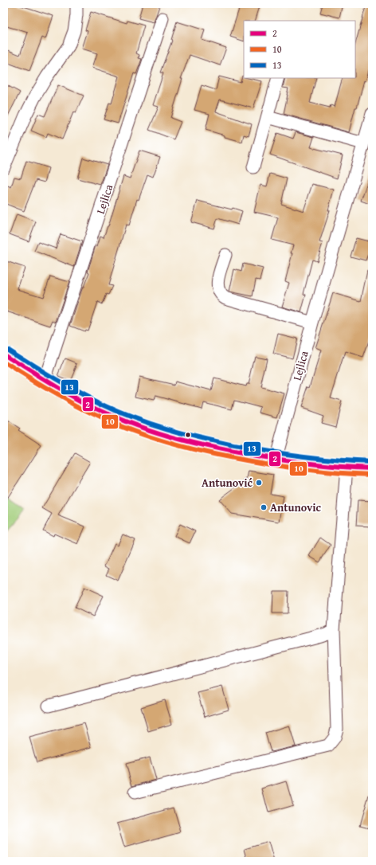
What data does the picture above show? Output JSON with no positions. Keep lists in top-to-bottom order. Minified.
{"streets":{"street":["Lejlica"]},"places":["Antunović","Antunovic"],"lines":["transit line 13","transit line 2","transit line 10"],"legend":["2","10","13"]}
